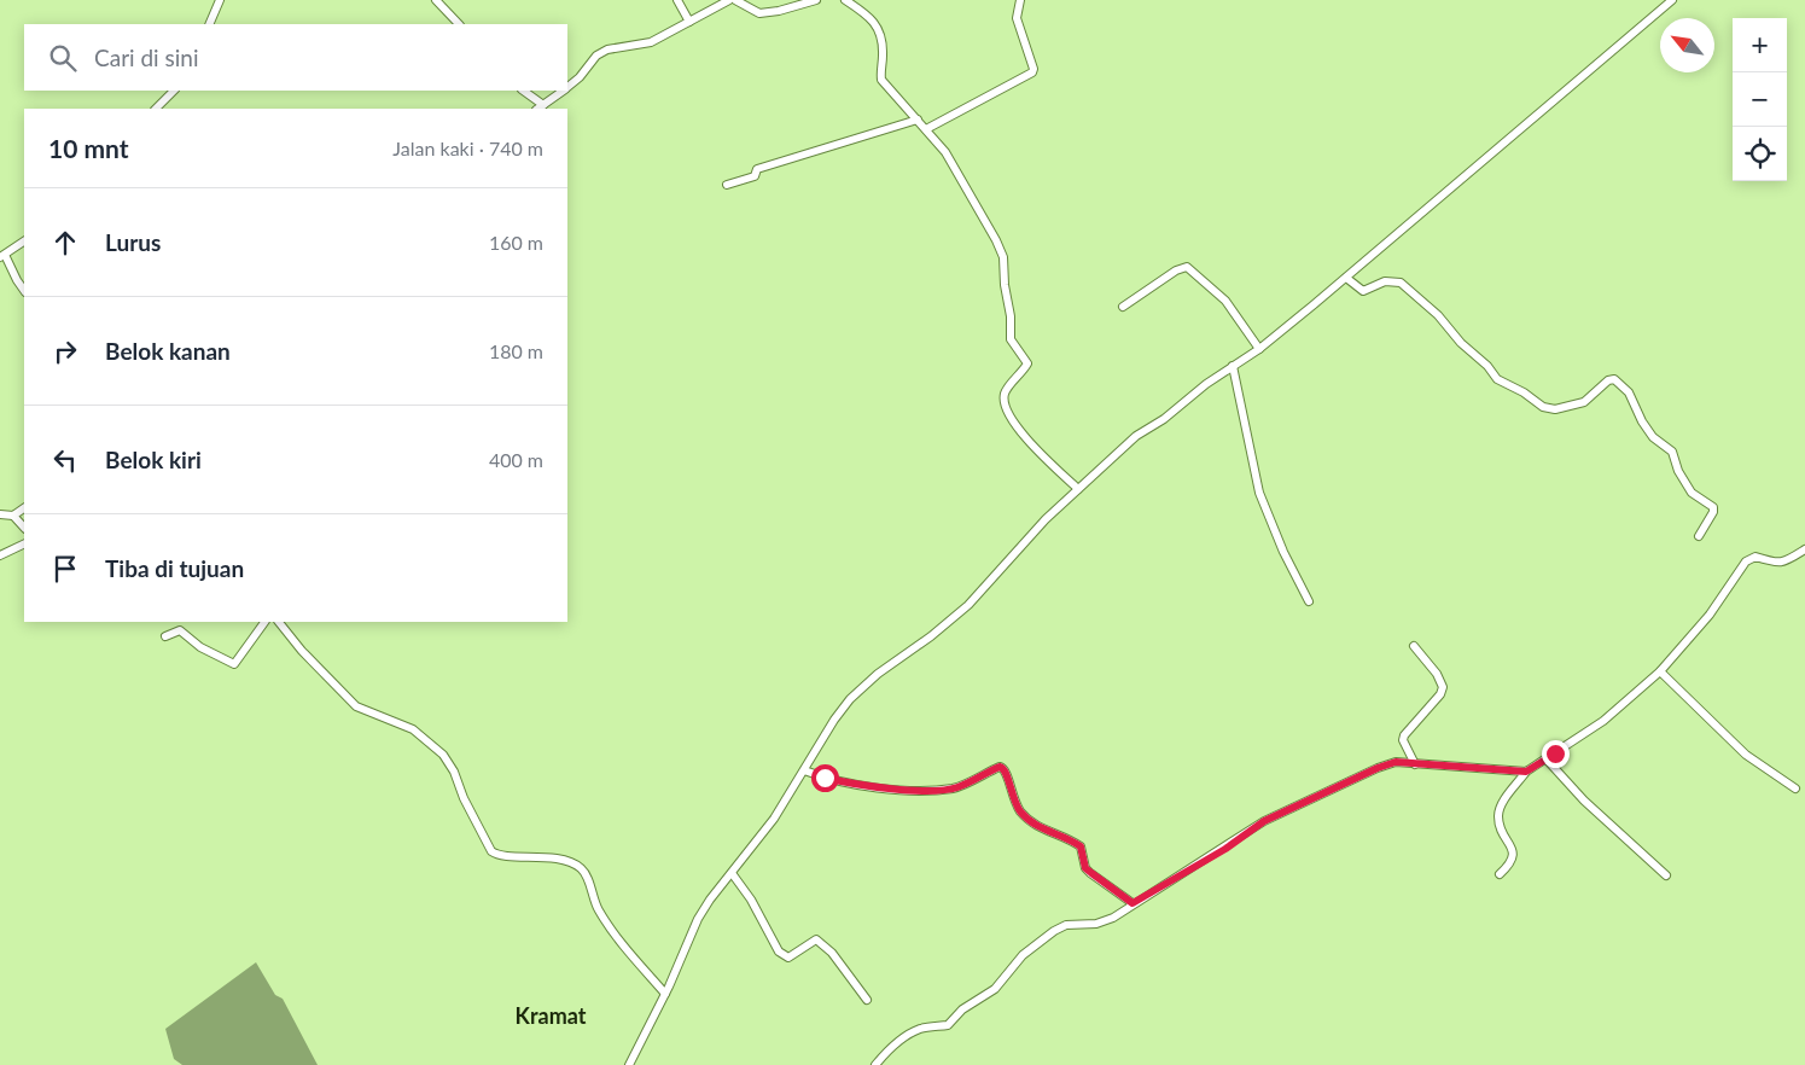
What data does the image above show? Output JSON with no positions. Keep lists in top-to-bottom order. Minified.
{"districts":["Kramat"],"north":"top left","page":{"map_buttons":["+","−"],"search":"Cari di sini","heading":["10 mnt","Jalan kaki · 740 m"],"list":[["Lurus","160 m"],["Belok kanan","180 m"],["Belok kiri","400 m"],"Tiba di tujuan"]}}
